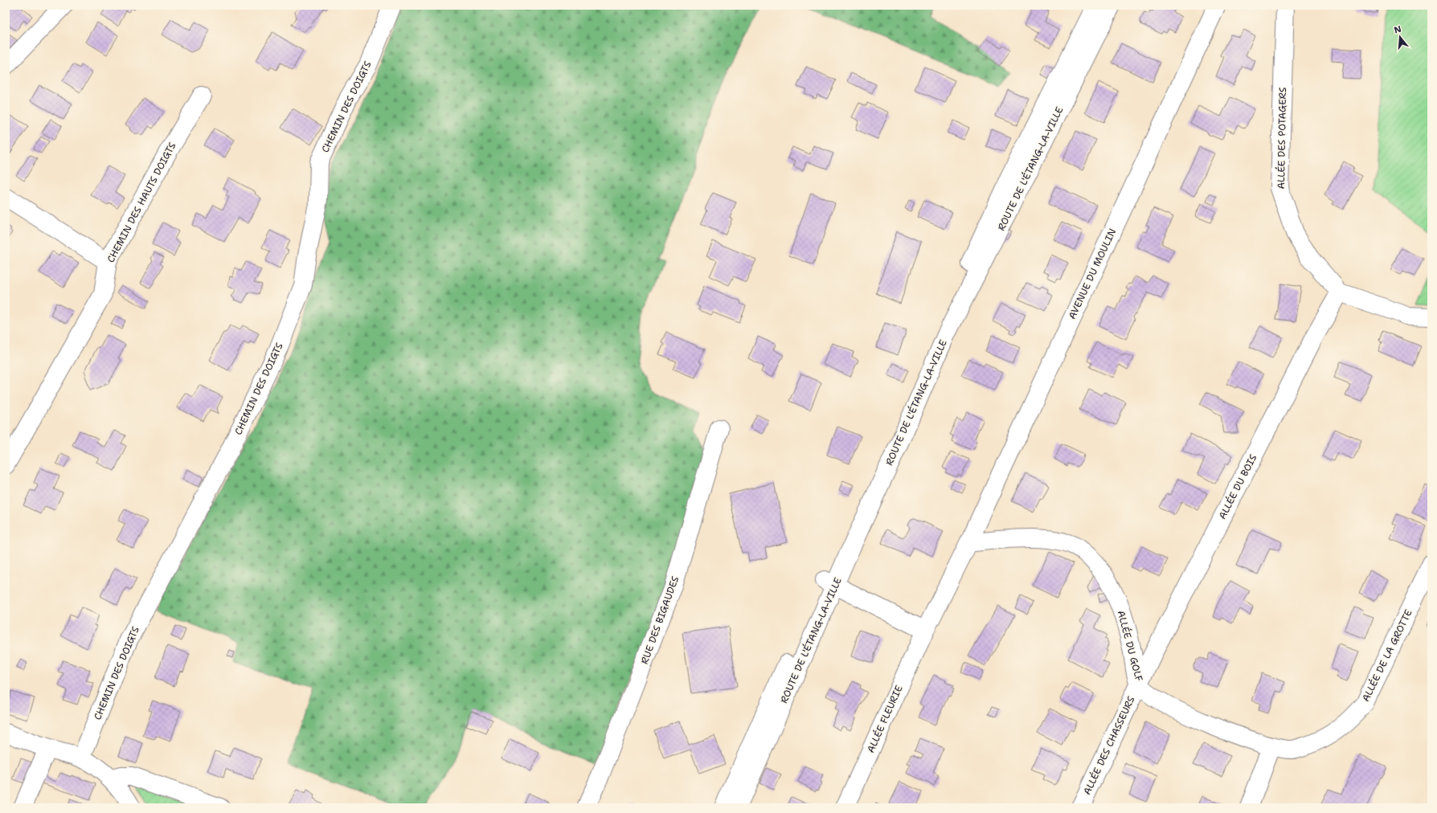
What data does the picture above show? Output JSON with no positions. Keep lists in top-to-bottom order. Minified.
{"streets":{"street":["CHEMIN DES DOIGTS","ALLÉE DES POTAGERS","ROUTE DE L'ÉTANG-LA-VILLE","CHEMIN DES HAUTS DOIGTS","AVENUE DU MOULIN","ALLÉE DU BOIS","RUE DES BIGAUDES","ALLÉE DU GOLF","ALLÉE DE LA GROTTE","ALLÉE FLEURIE","ALLÉE DES CHASSEURS"]},"crossings":[["ALLÉE DES POTAGERS","ALLÉE DU BOIS"],["AVENUE DU MOULIN","ALLÉE DU GOLF"],["AVENUE DU MOULIN","ALLÉE FLEURIE"],["ALLÉE DU BOIS","ALLÉE DU GOLF"],["ALLÉE DU BOIS","ALLÉE DES CHASSEURS"],["ALLÉE DU GOLF","ALLÉE DE LA GROTTE"],["ALLÉE DU GOLF","ALLÉE DES CHASSEURS"]],"north":"top"}
